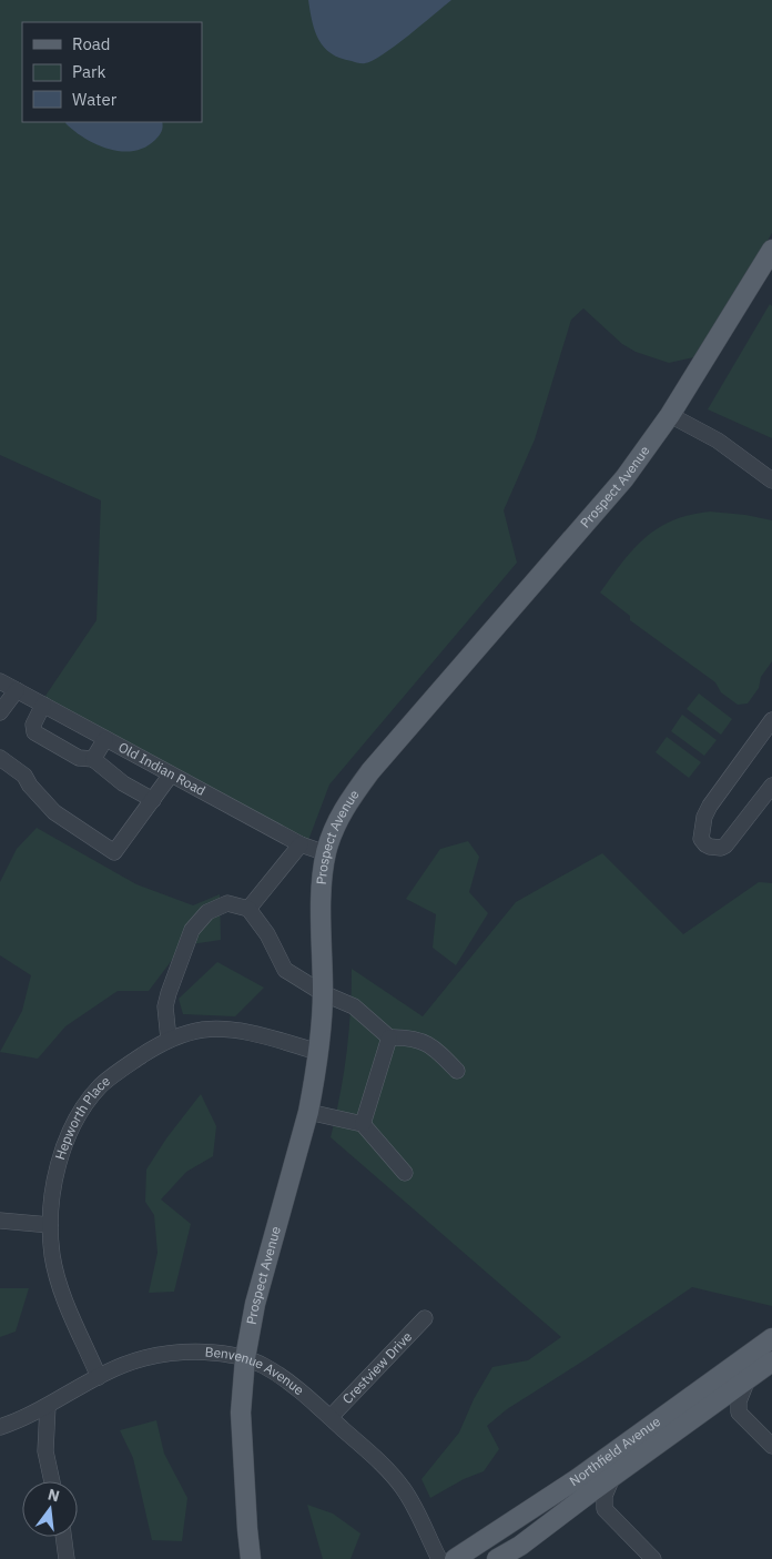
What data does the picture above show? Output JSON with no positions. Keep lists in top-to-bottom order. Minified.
{"streets":{"main road":["Prospect Avenue","Northfield Avenue"],"street":["Old Indian Road","Hepworth Place","Crestview Drive","Benvenue Avenue"]},"crossings":[["Prospect Avenue","Old Indian Road"],["Prospect Avenue","Hepworth Place"],["Prospect Avenue","Benvenue Avenue"],["Hepworth Place","Benvenue Avenue"],["Crestview Drive","Benvenue Avenue"]],"legend":["Road","Park","Water"],"north":"top"}
